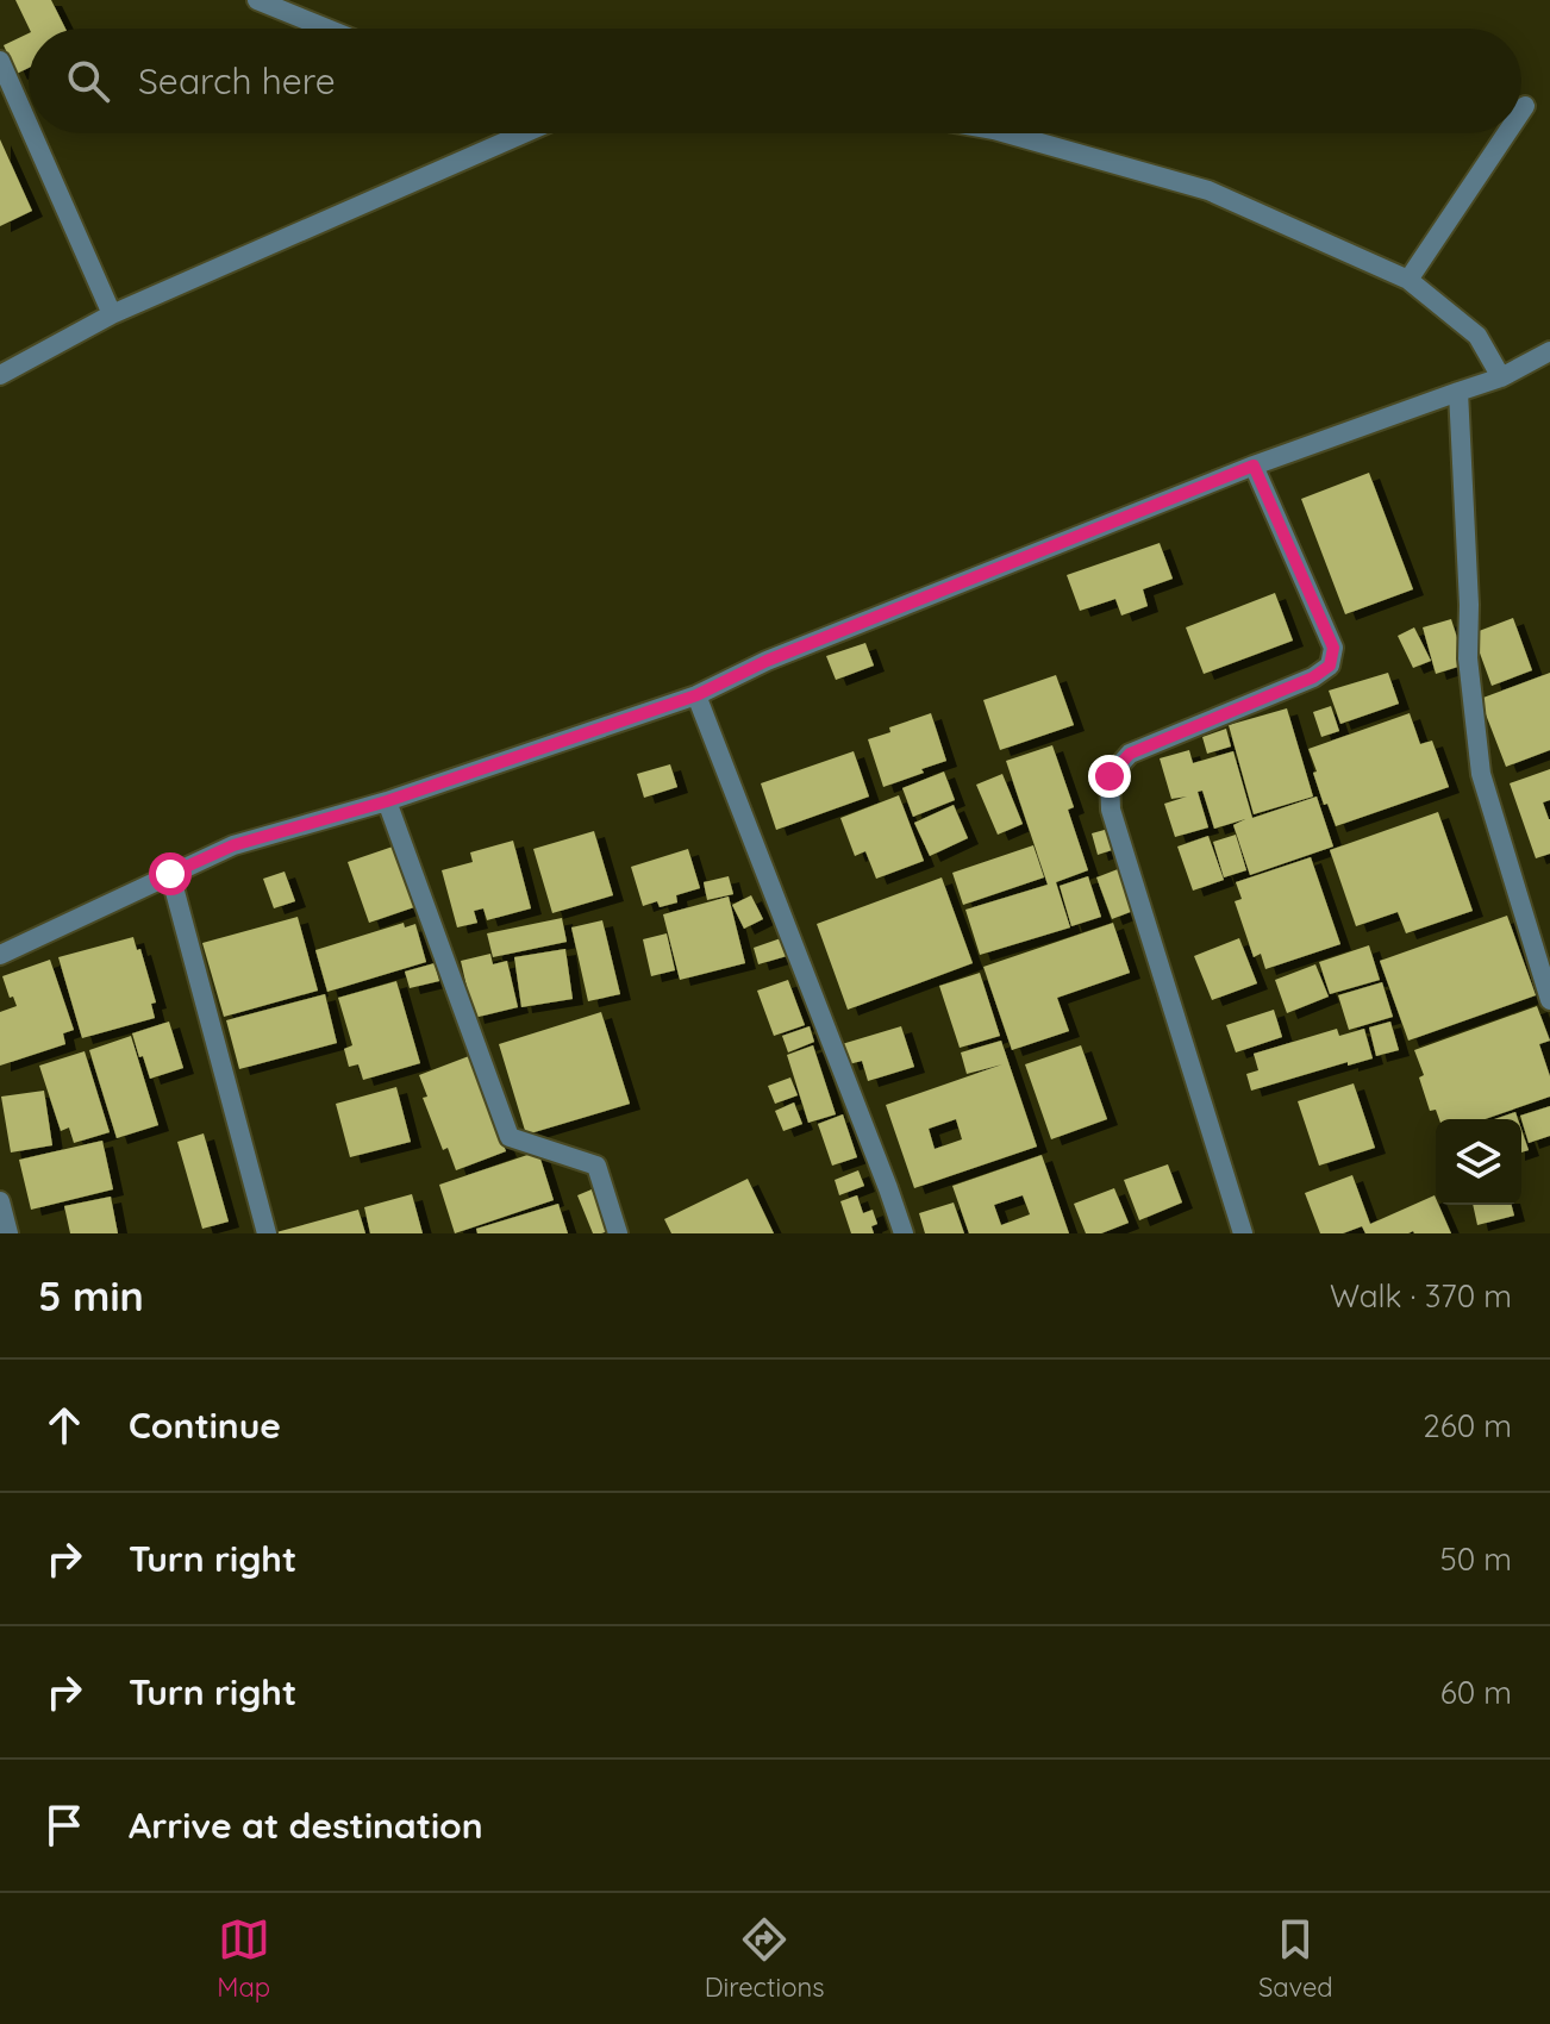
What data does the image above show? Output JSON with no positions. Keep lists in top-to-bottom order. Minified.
{"page":{"search":"Search here","heading":["5 min","Walk · 370 m"],"list":[["Continue","260 m"],["Turn right","50 m"],["Turn right","60 m"],"Arrive at destination"],"nav":["Map","Directions","Saved"]}}
